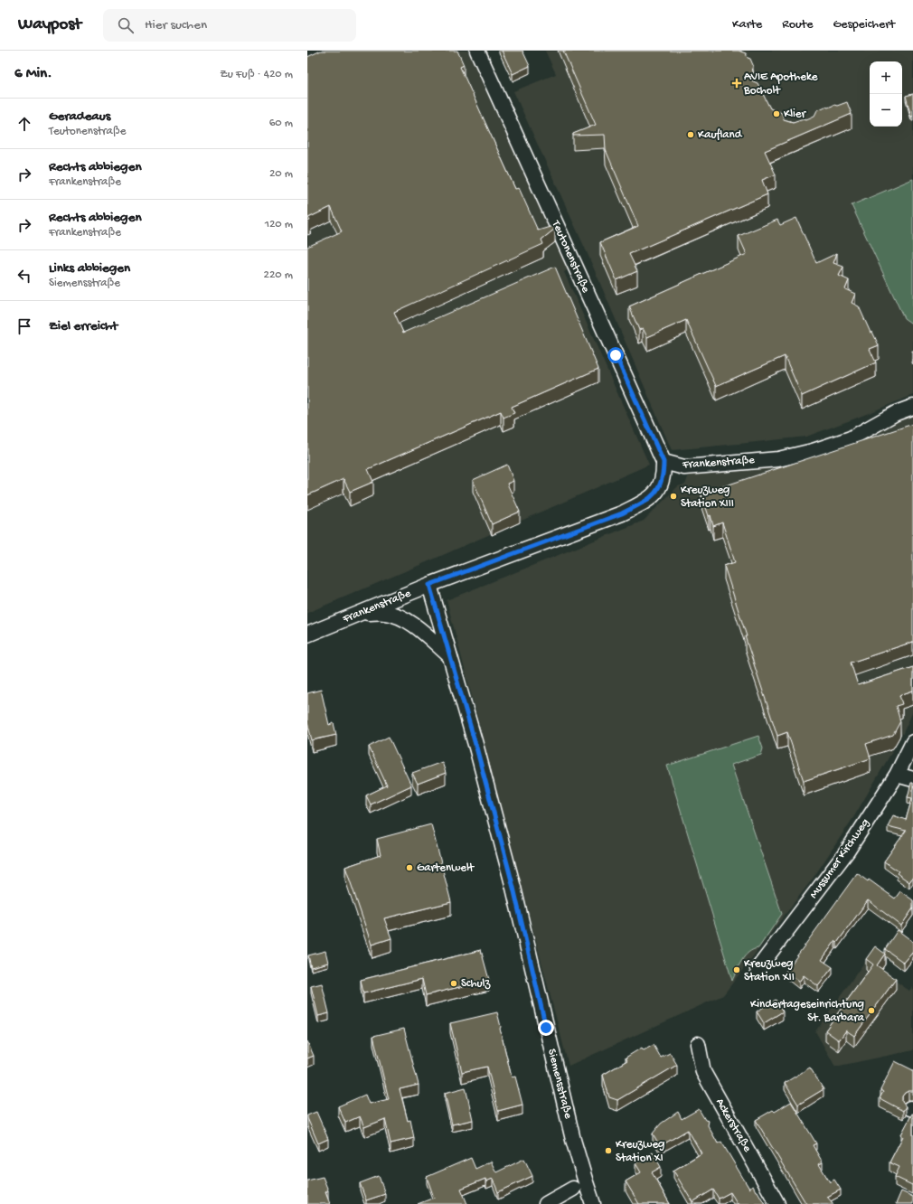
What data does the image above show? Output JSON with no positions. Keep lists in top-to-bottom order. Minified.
{"streets":{"street":["Teutonenstraße","Frankenstraße","Mussumer Kirchweg","Siemensstraße","Ackerstraße"]},"crossings":[["Teutonenstraße","Frankenstraße"],["Frankenstraße","Siemensstraße"]],"places":{"health":["AVIE Apotheke Bocholt"],"other":["Klier","Kaufland","Kreuzweg Station XIII","Gartenwelt","Kreuzweg Station XII","Schulz","Kindertageseinrichtung St. Barbara","Kreuzweg Station XI"]},"page":{"header":"Waypost","search":"Hier suchen","nav":["Karte","Route","Gespeichert"],"heading":["6 Min.","Zu Fuß · 420 m"],"map_buttons":["+","−"],"list":[["Geradeaus","Teutonenstraße","60 m"],["Rechts abbiegen","Frankenstraße","20 m"],["Rechts abbiegen","Frankenstraße","120 m"],["Links abbiegen","Siemensstraße","220 m"],"Ziel erreicht"]}}
